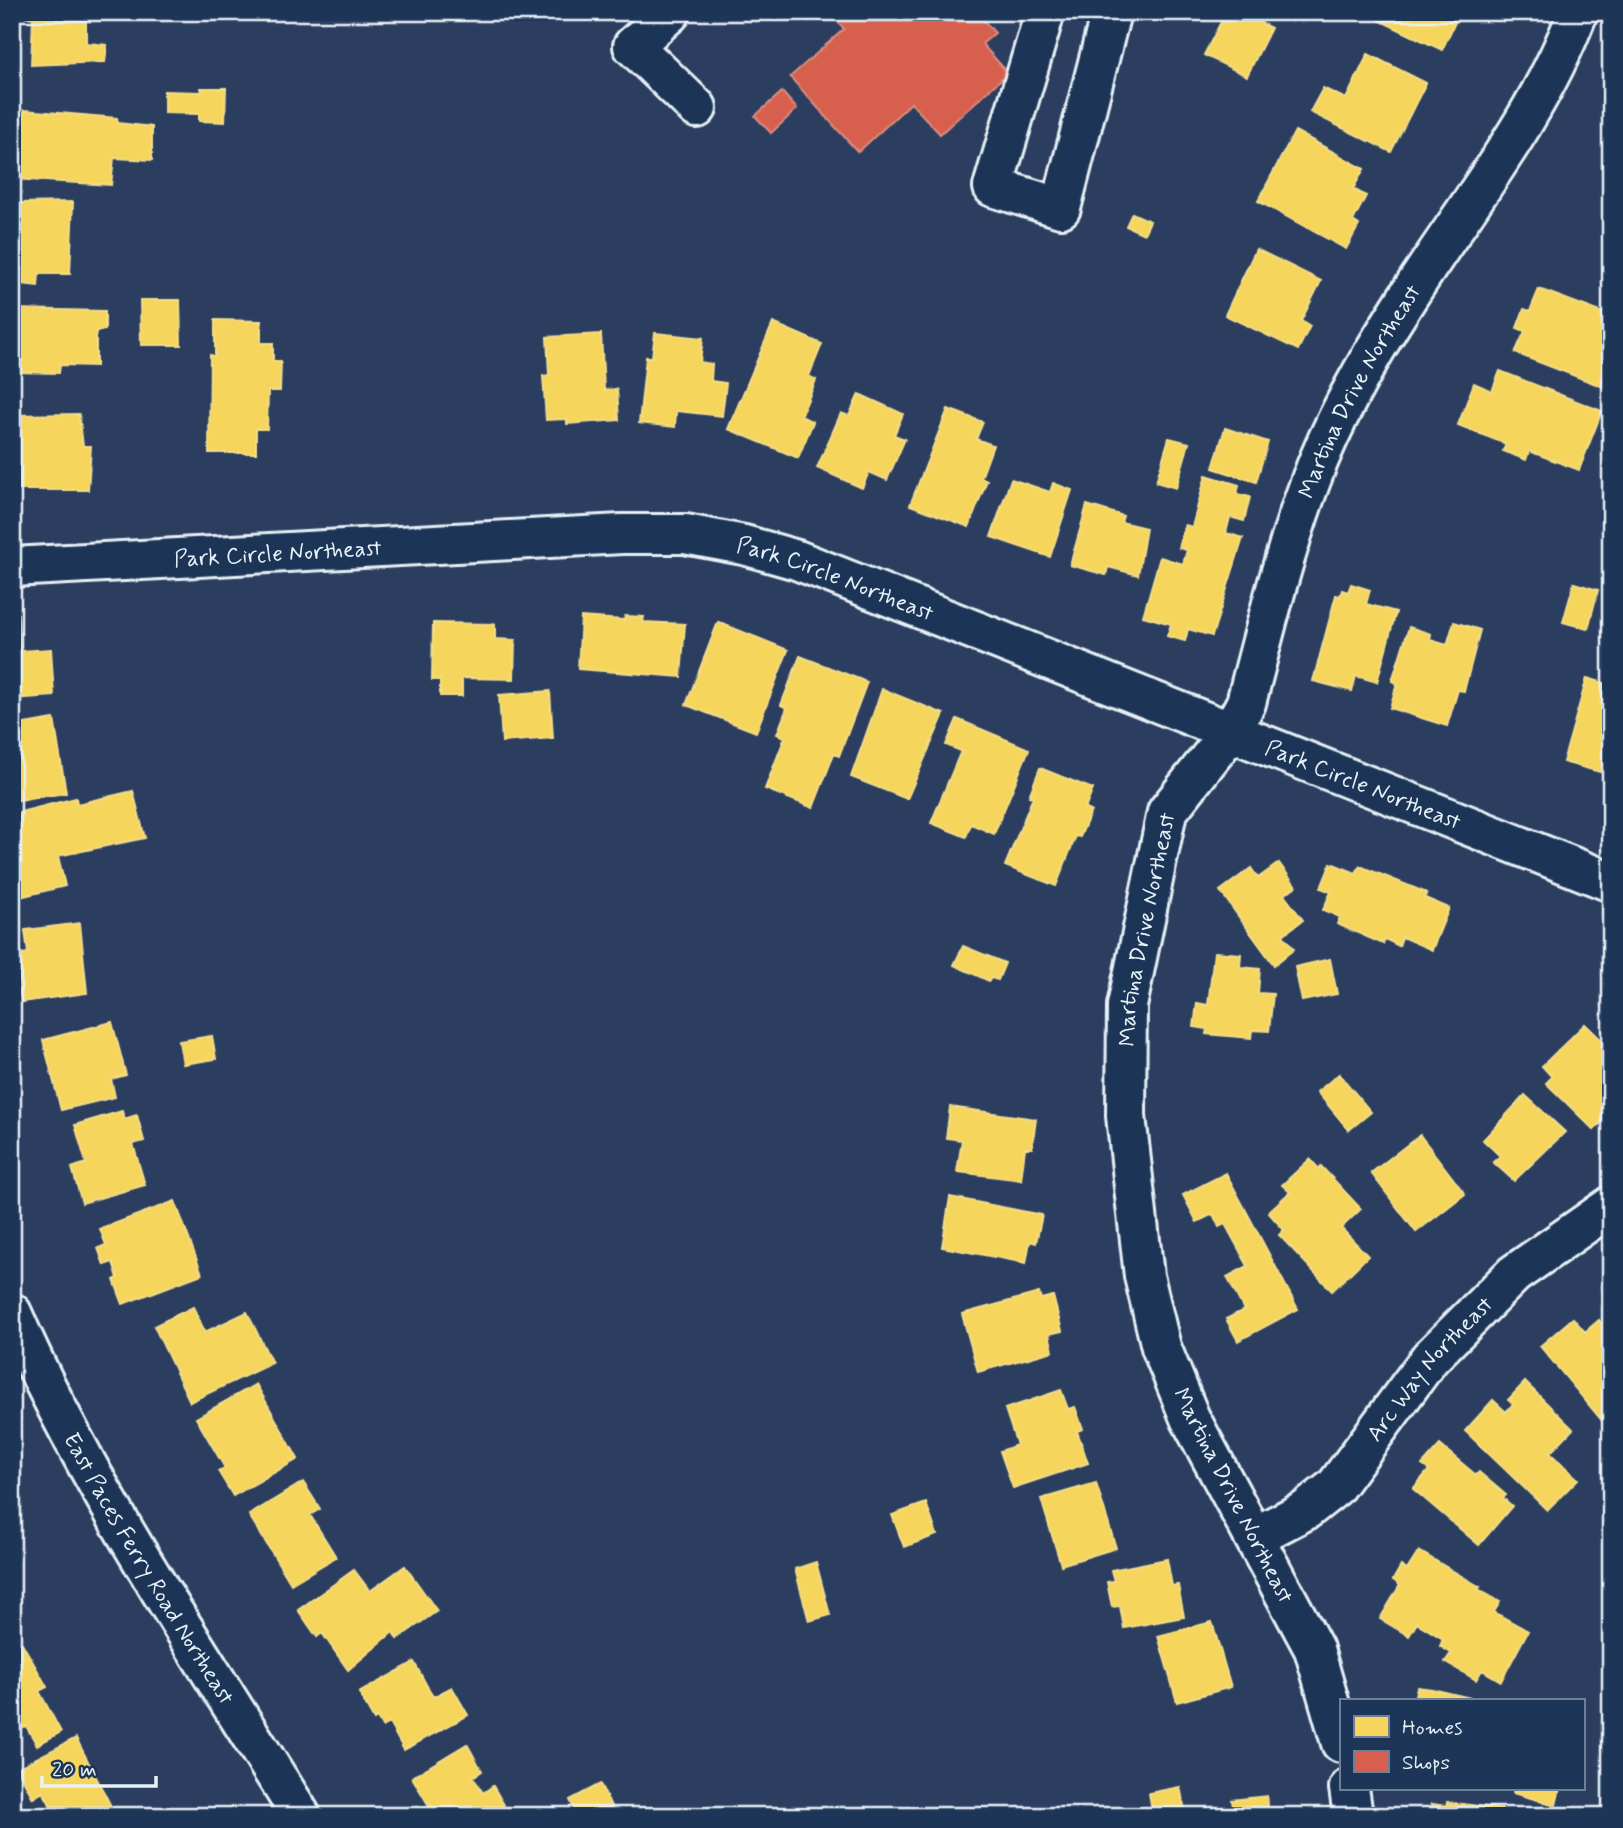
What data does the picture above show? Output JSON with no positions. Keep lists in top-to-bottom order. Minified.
{"streets":{"street":["Martina Drive Northeast","Park Circle Northeast","Arc Way Northeast","East Paces Ferry Road Northeast"]},"crossings":[["Martina Drive Northeast","Park Circle Northeast"],["Martina Drive Northeast","Arc Way Northeast"]],"legend":["Homes","Shops"],"scale_bar":"20 m"}
